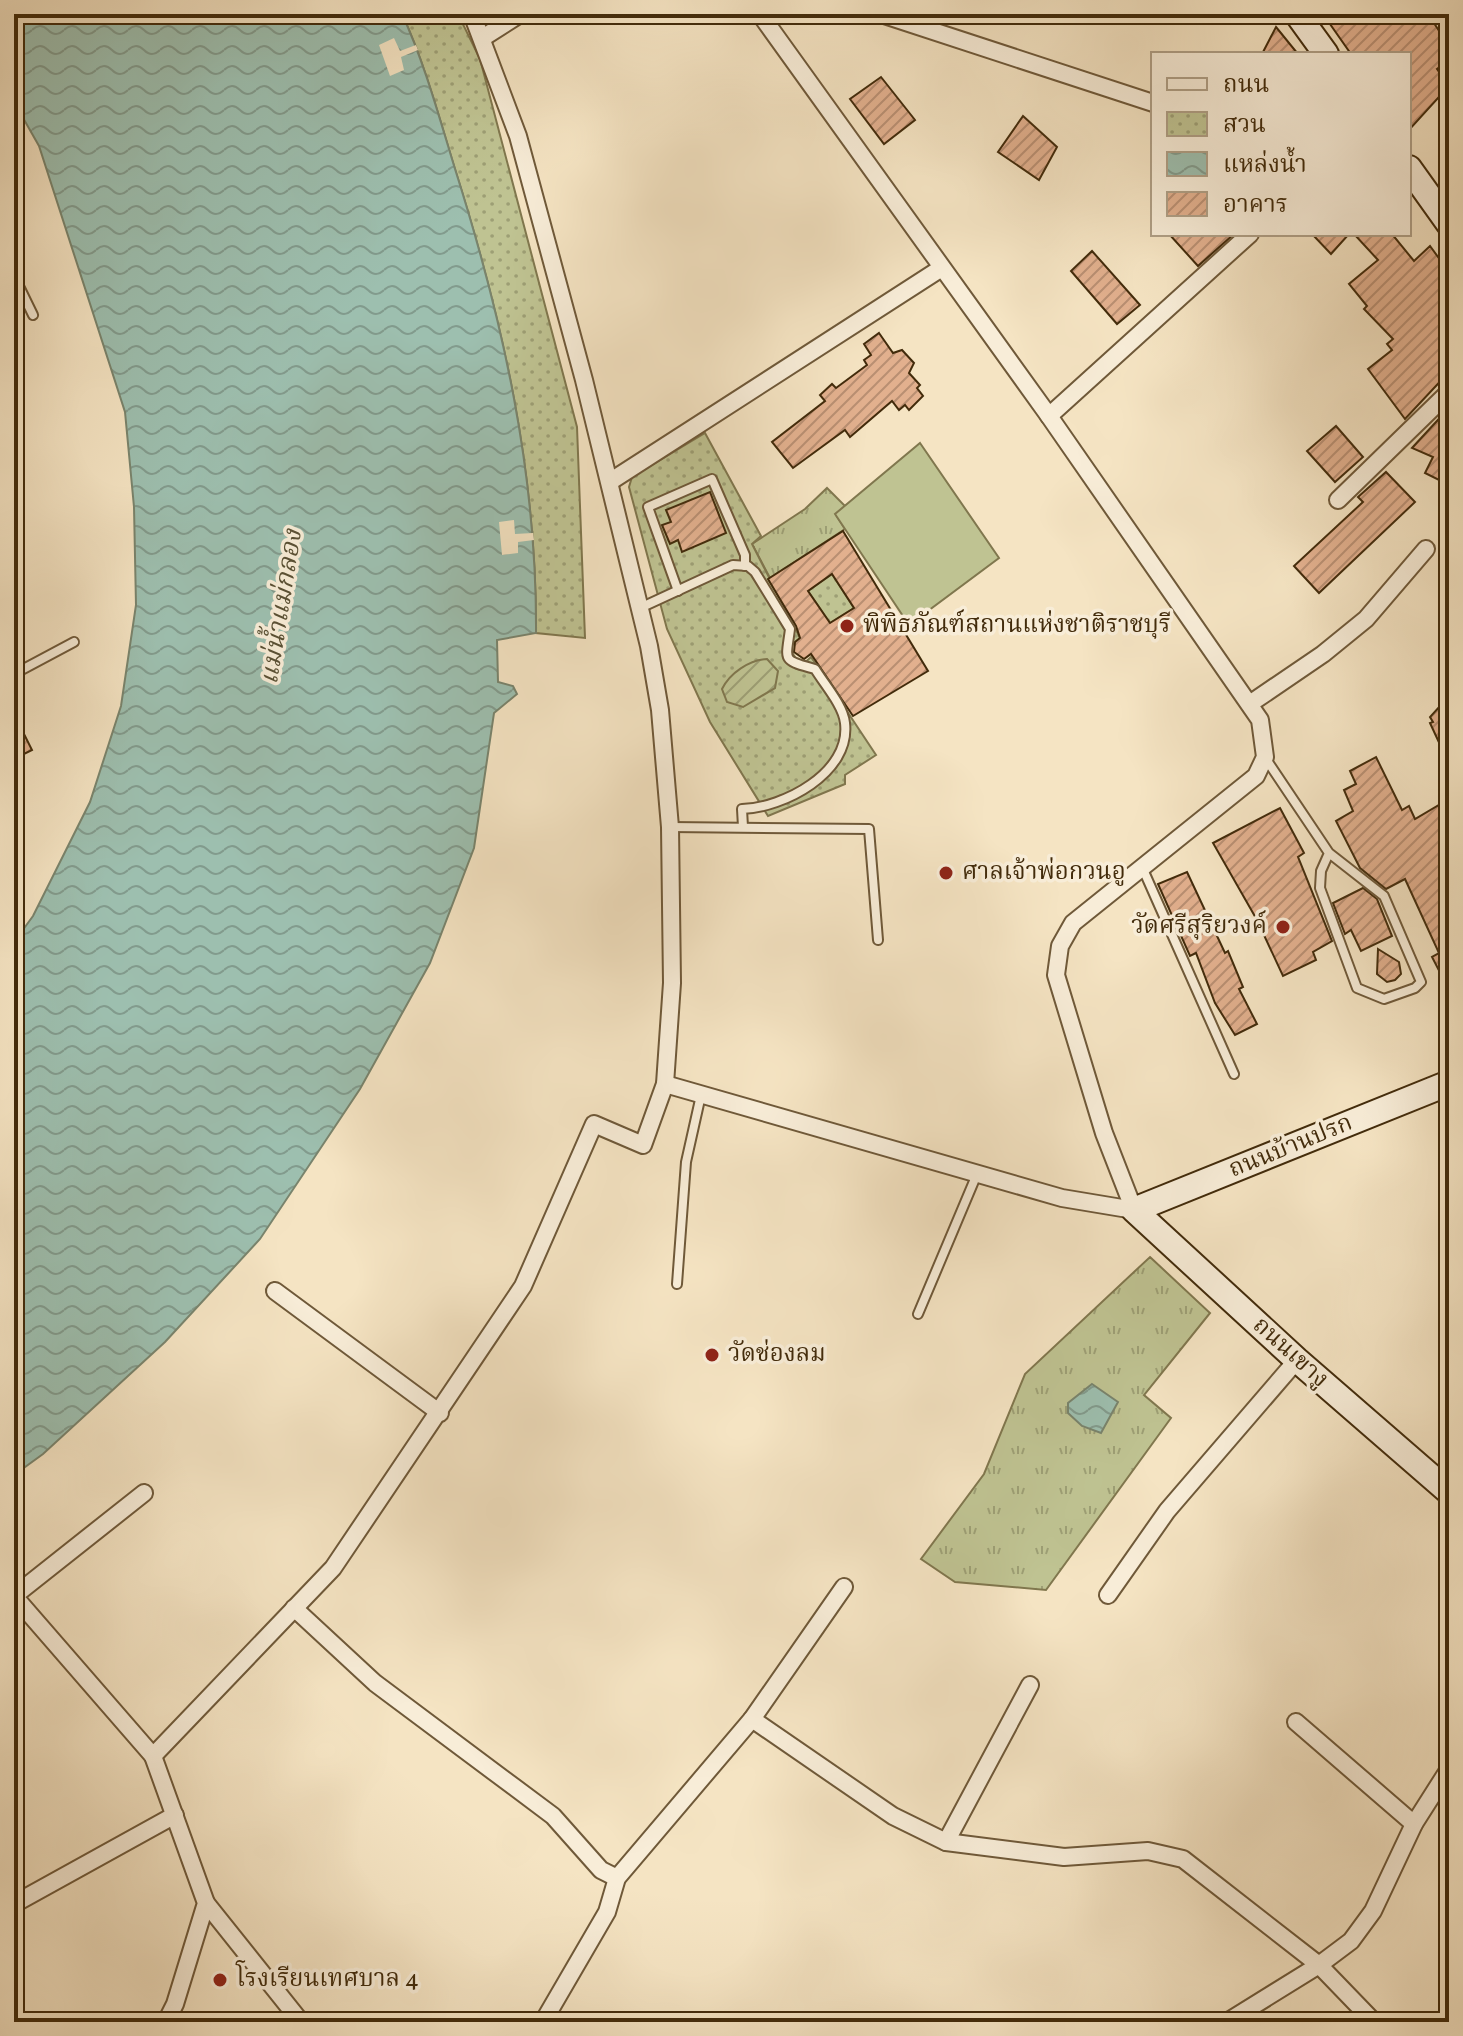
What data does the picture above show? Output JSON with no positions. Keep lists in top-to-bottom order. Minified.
{"streets":{"street":["ถนนบ้านปรก","ถนนเขางู"]},"crossings":[["ถนนบ้านปรก","ถนนเขางู"]],"water":["แม่น้ำแม่กลอง"],"places":["พิพิธภัณฑ์สถานแห่งชาติราชบุรี","ศาลเจ้าพ่อกวนอู","วัดศรีสุริยวงค์","วัดช่องลม","โรงเรียนเทศบาล 4"],"legend":["ถนน","สวน","แหล่งน้ำ","อาคาร"]}
